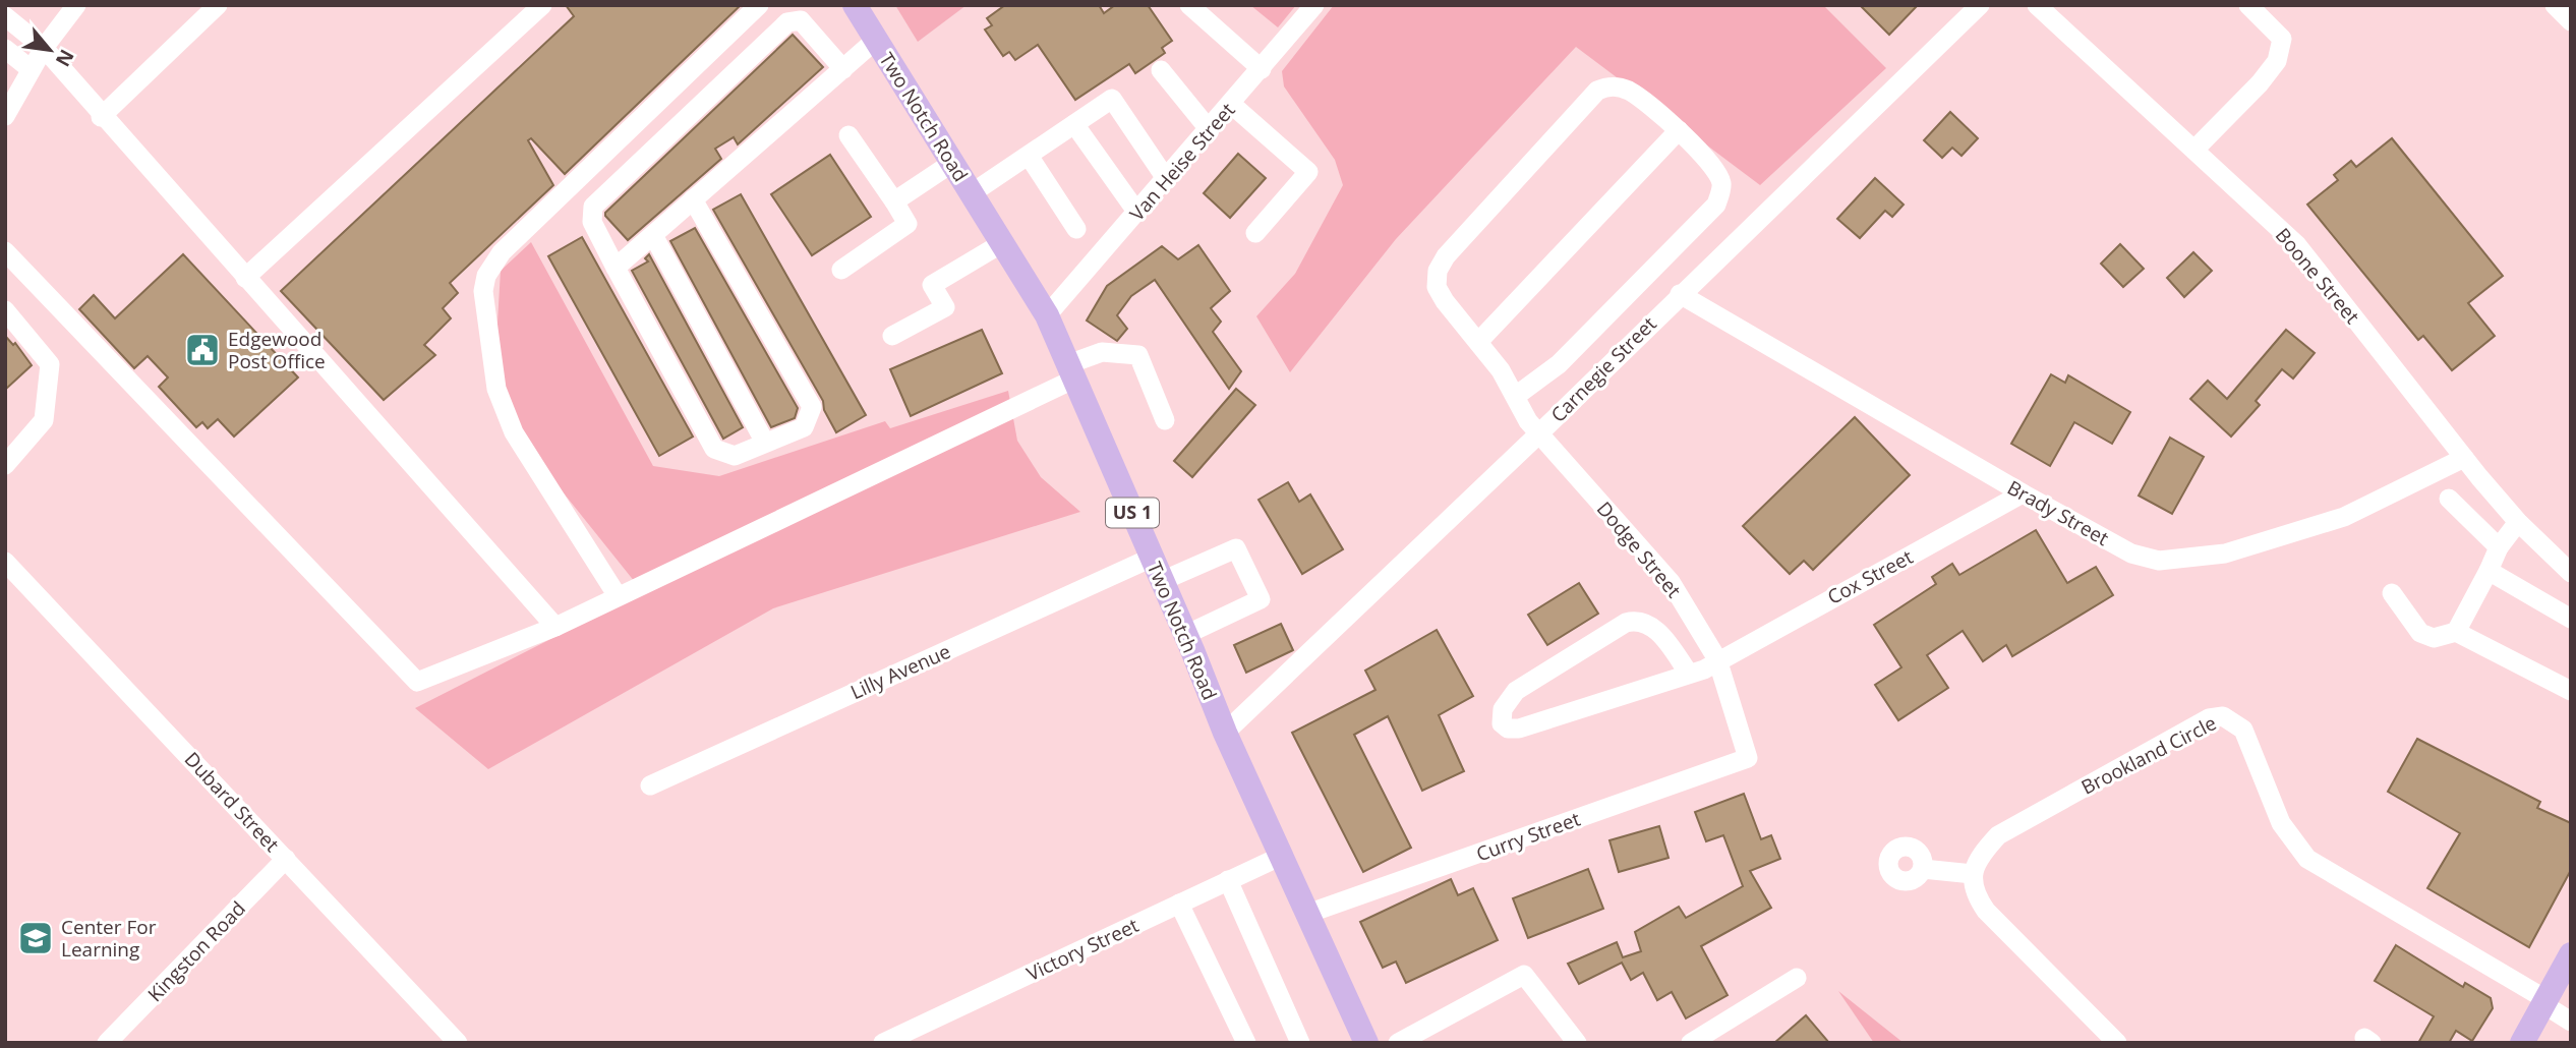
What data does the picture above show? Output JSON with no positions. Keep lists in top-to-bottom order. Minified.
{"streets":{"main road":["Two Notch Road","US 1"],"street":["Van Heise Street","Boone Street","Carnegie Street","Brady Street","Dodge Street","Cox Street","Lilly Avenue","Brookland Circle","Dubard Street","Curry Street","Victory Street","Kingston Road"]},"crossings":[["Two Notch Road","Van Heise Street"],["Two Notch Road","Carnegie Street"],["Two Notch Road","Lilly Avenue"],["Two Notch Road","Curry Street"],["Two Notch Road","Victory Street"],["Boone Street","Brady Street"],["Carnegie Street","Brady Street"],["Carnegie Street","Dodge Street"],["Brady Street","Cox Street"],["Dodge Street","Cox Street"],["Dodge Street","Curry Street"],["Dubard Street","Kingston Road"]],"places":{"public building":["Edgewood Post Office"],"school or university":["Center For Learning"]},"north":"bottom right"}
